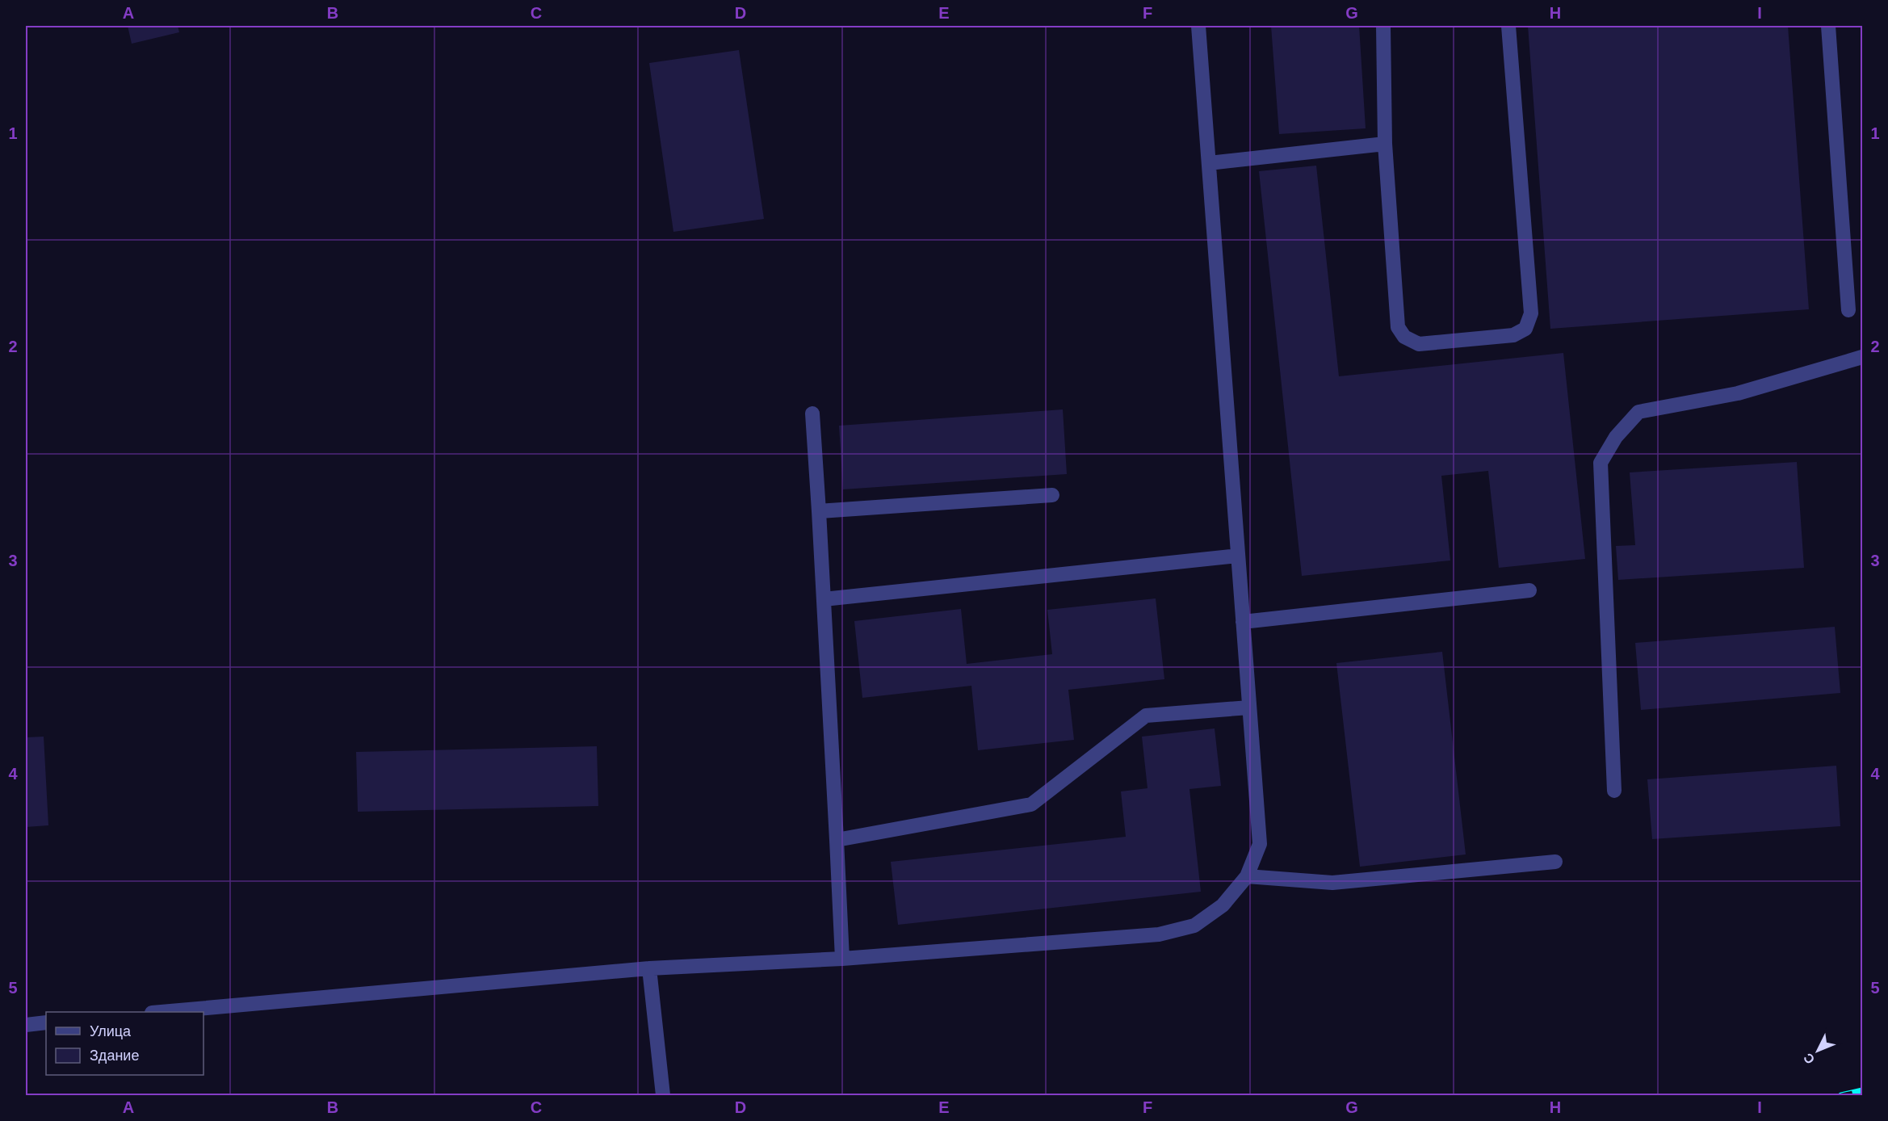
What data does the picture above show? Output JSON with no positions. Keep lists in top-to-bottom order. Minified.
{"legend":["Улица","Здание"],"north":"bottom left","grid":{"columns":["A","B","C","D","E","F","G","H","I"],"rows":["1","2","3","4","5"]}}
